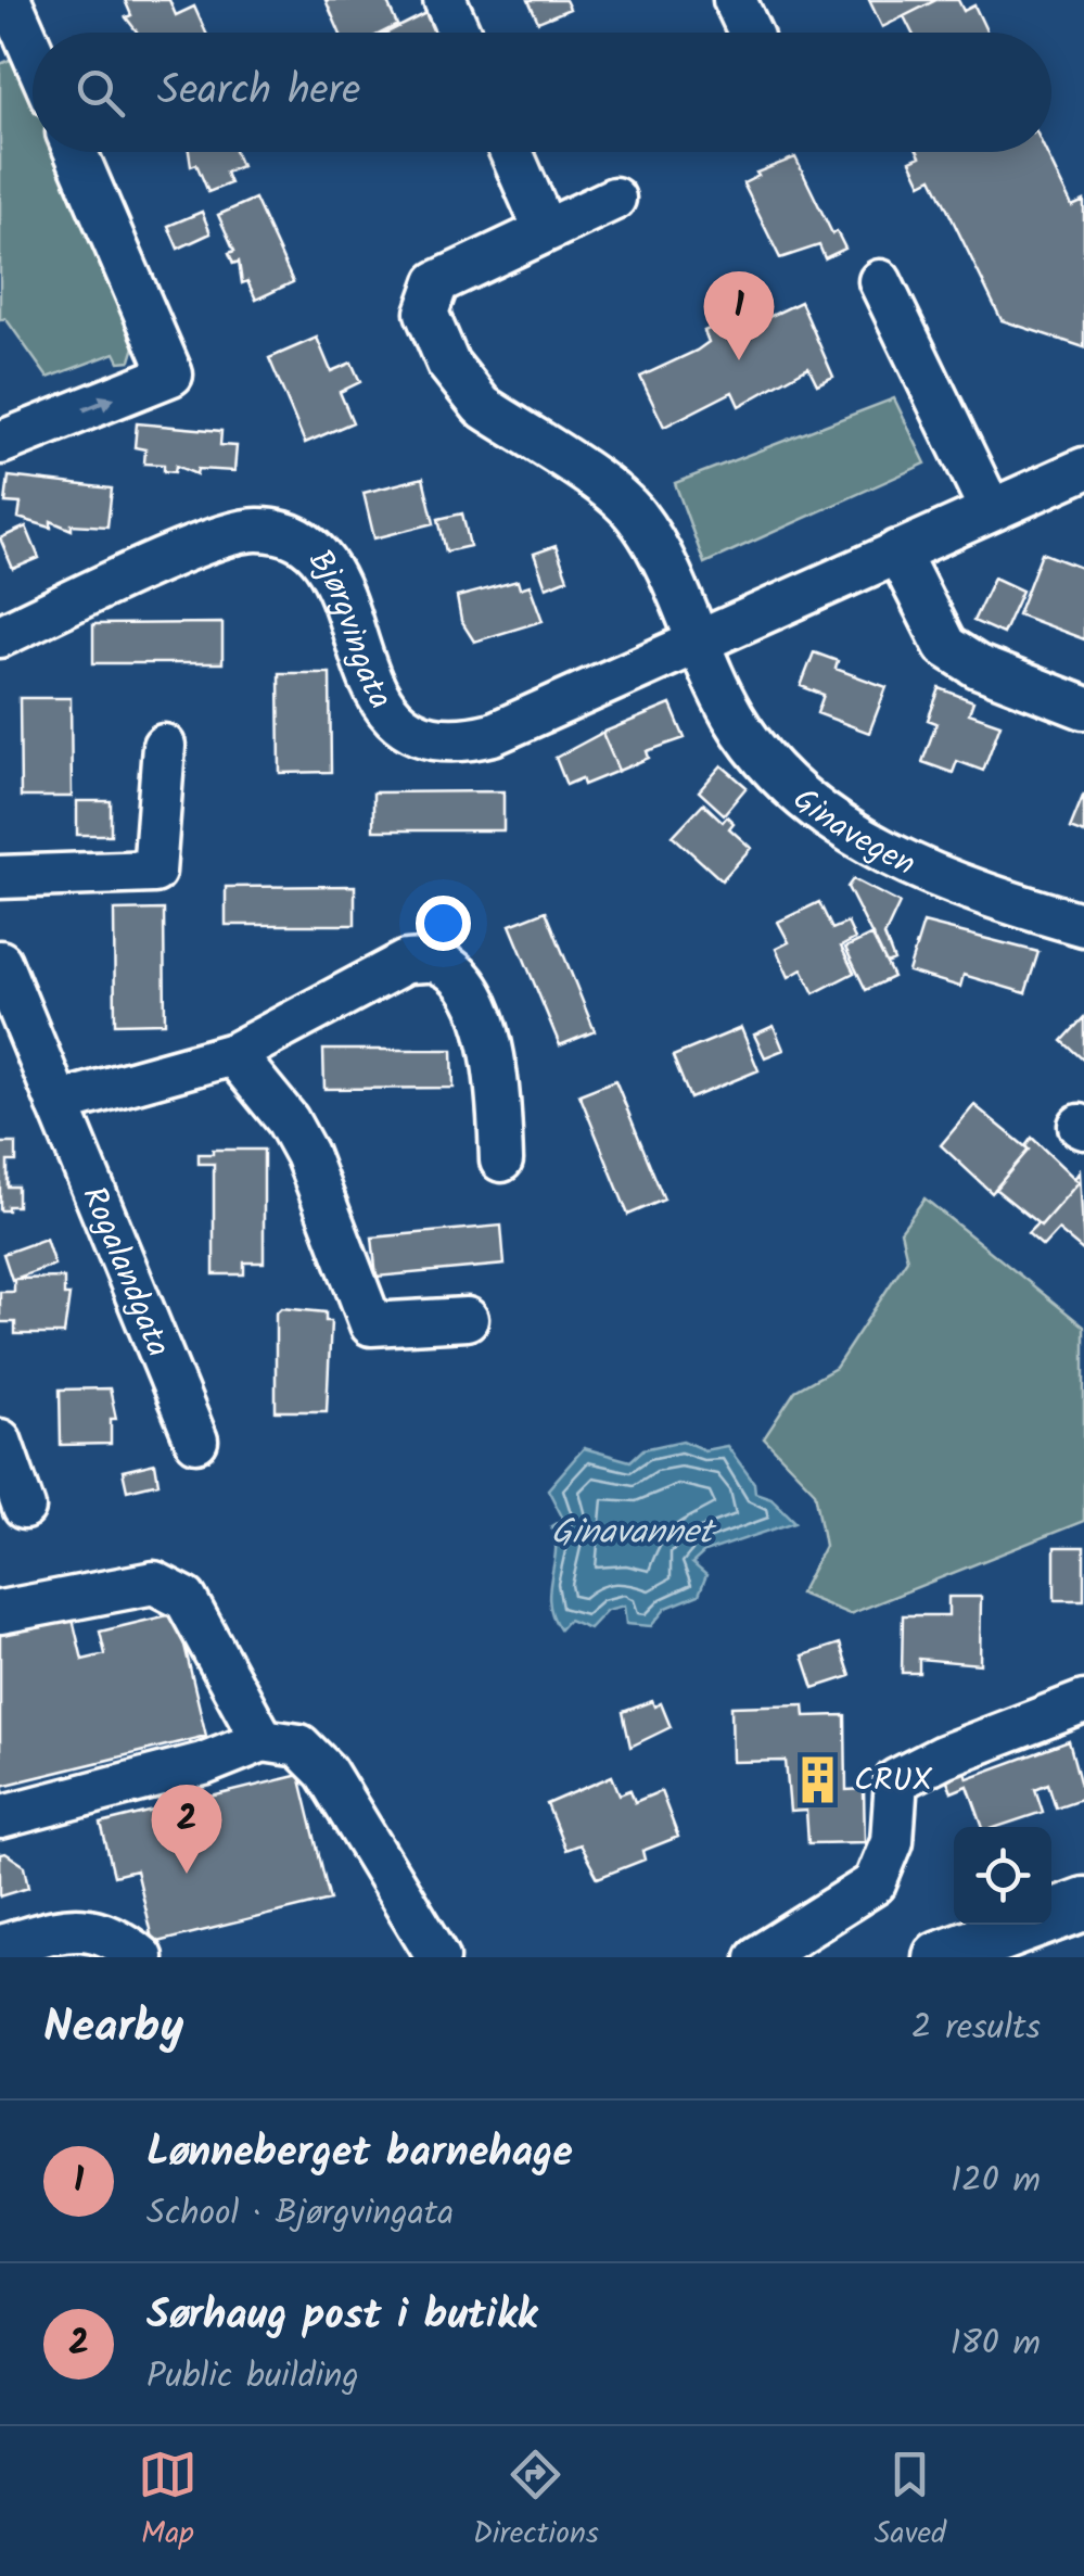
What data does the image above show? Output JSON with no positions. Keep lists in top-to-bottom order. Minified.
{"streets":{"street":["Bjørgvingata","Ginavegen","Rogalandgata"]},"crossings":[["Bjørgvingata","Ginavegen"]],"water":["Ginavannet"],"places":{"building":["CRUX"]},"page":{"search":"Search here","pins":["1","2"],"heading":["Nearby","2 results"],"list":[{"mark":"1","name":"Lønneberget barnehage","note":"School · Bjørgvingata","value":"120 m"},{"mark":"2","name":"Sørhaug post i butikk","note":"Public building","value":"180 m"}],"nav":["Map","Directions","Saved"]}}
